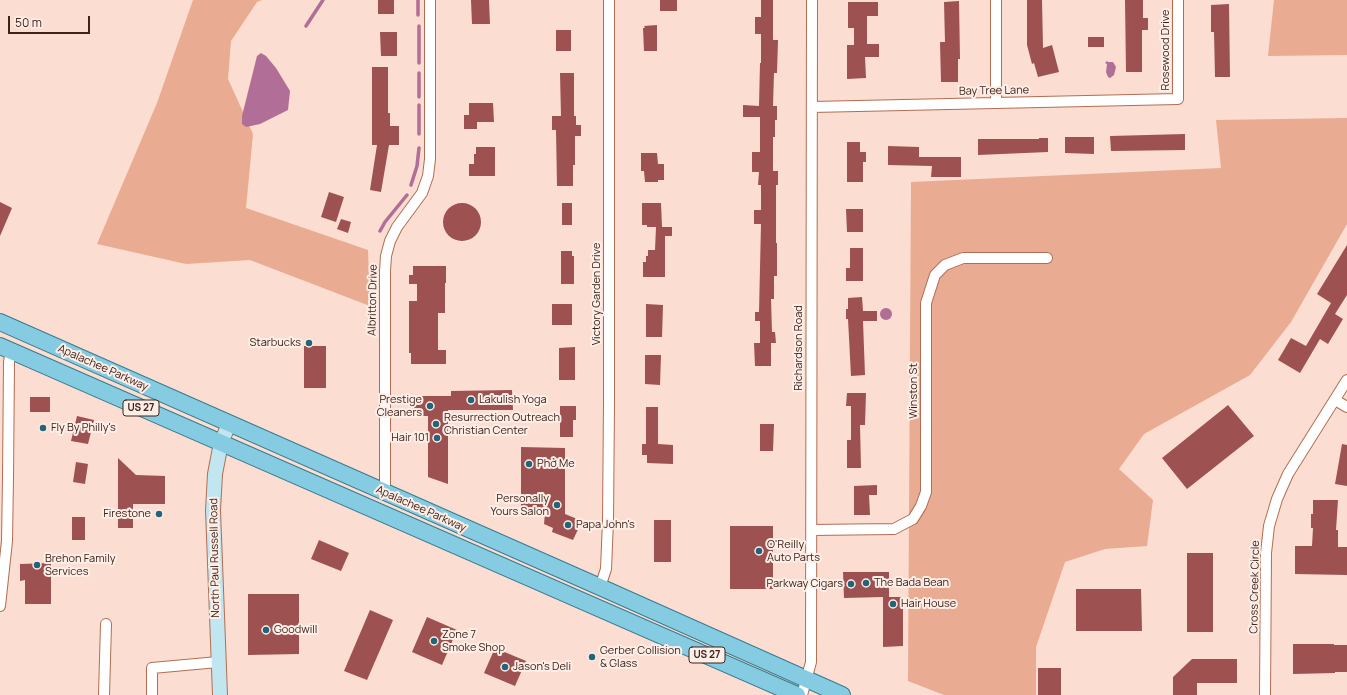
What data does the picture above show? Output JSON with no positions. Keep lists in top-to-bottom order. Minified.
{"streets":{"main road":["Apalachee Parkway","US 27"],"street":["Rosewood Drive","Bay Tree Lane","Victory Garden Drive","Albritton Drive","Richardson Road","Winston St","North Paul Russell Road","Cross Creek Circle"]},"crossings":[["Rosewood Drive","Bay Tree Lane"],["Bay Tree Lane","Richardson Road"],["Victory Garden Drive","Apalachee Parkway"],["Albritton Drive","Apalachee Parkway"],["Richardson Road","Apalachee Parkway"],["Richardson Road","Winston St"],["Apalachee Parkway","North Paul Russell Road"]],"places":["Starbucks","Lakulish Yoga","Prestige Cleaners","Resurrection Outreach Christian Center","Fly By Philly's","Hair 101","Phở Me","Personally Yours Salon","Firestone","Papa John's","O'Reilly Auto Parts","Brehon Family Services","The Bada Bean","Parkway Cigars","Hair House","Goodwill","Zone 7 Smoke Shop","Gerber Collision & Glass","Jason's Deli"],"scale_bar":"50 m"}
